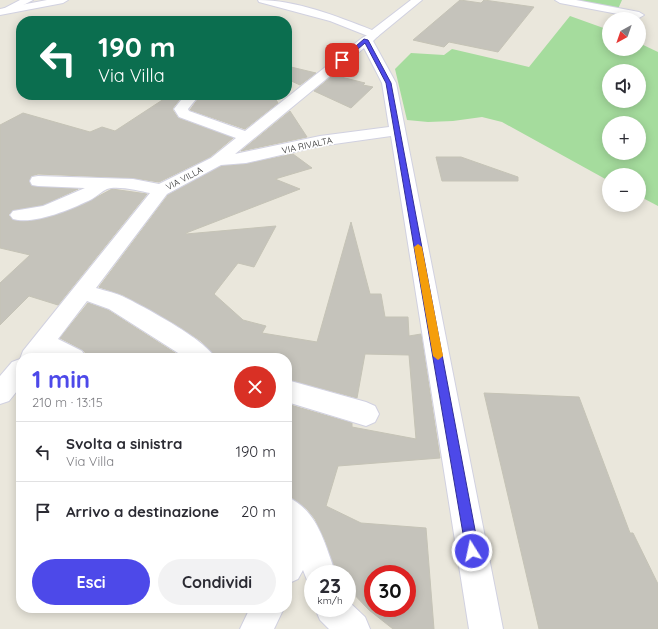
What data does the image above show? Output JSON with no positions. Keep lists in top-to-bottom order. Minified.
{"streets":{"street":["VIA RIVALTA","VIA VILLA"]},"crossings":[["VIA RIVALTA","VIA VILLA"]],"north":"bottom left","page":{"map_buttons":["+","−"],"turn":["190 m","Via Villa"],"heading":["1 min","210 m · 13:15"],"list":[{"name":"Svolta a sinistra","note":"Via Villa","value":"190 m"},{"name":"Arrivo a destinazione","value":"20 m"}],"buttons":["Esci","Condividi"],"speed":"23 km/h","limit":"30"}}
